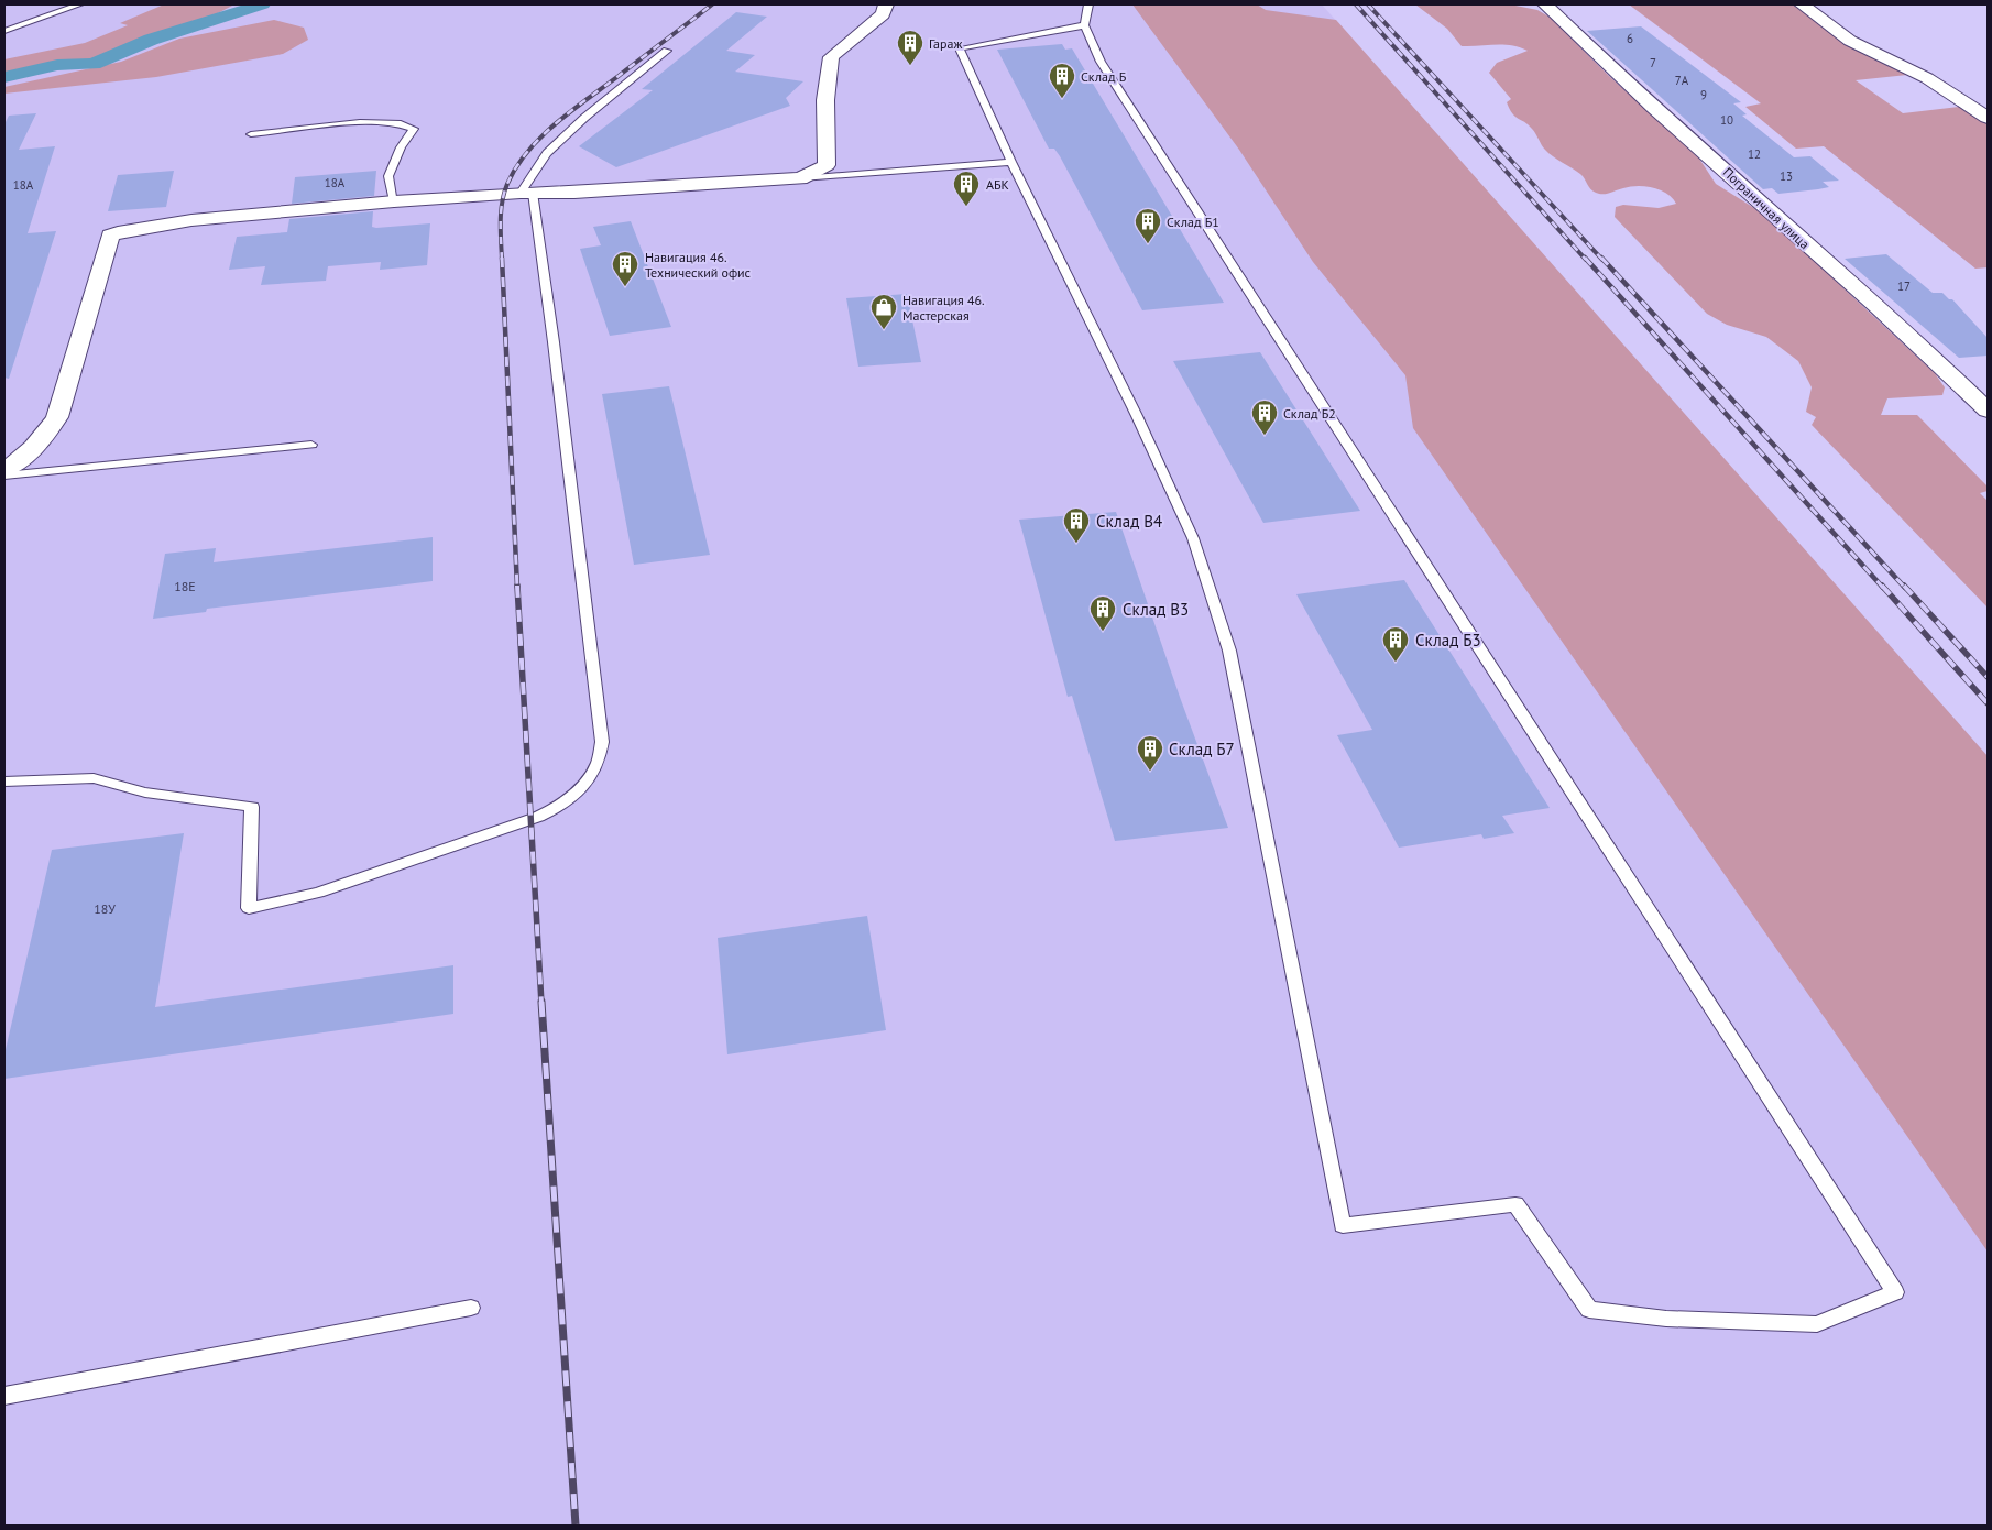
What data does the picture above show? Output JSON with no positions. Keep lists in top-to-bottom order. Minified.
{"streets":{"street":["Пограничная улица"]},"places":{"building":["Гараж","Склад Б","АБК","Склад Б1","Навигация 46. Технический офис","Склад Б2","Склад В4","Склад В3","Склад Б3","Склад Б7"],"shop":["Навигация 46. Мастерская"]},"house_numbers":["6","7","7А","9","10","12","13","18А","18А","17","18Е","18У"]}
